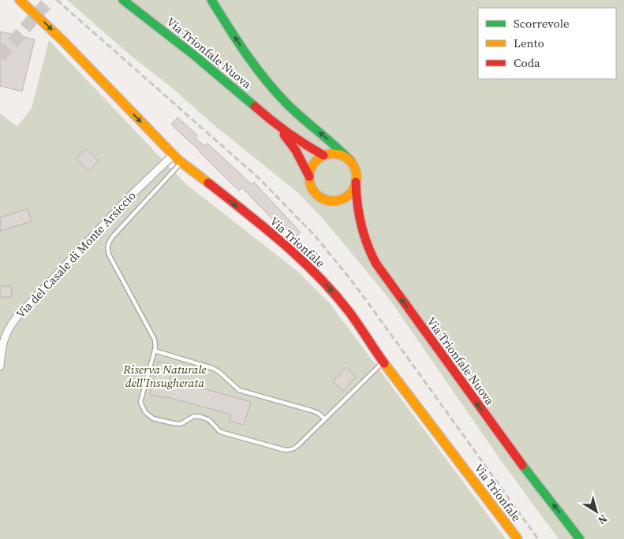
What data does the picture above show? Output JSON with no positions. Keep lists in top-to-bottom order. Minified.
{"streets":{"main road":["Via Trionfale Nuova","Via Trionfale"],"street":["Via del Casale di Monte Arsiccio"]},"crossings":[["Via Trionfale","Via del Casale di Monte Arsiccio"]],"one_way":["Via Trionfale Nuova","Via Trionfale"],"parks":["Riserva Naturale dell'Insugherata"],"legend":["Scorrevole","Lento","Coda"],"north":"bottom right"}
